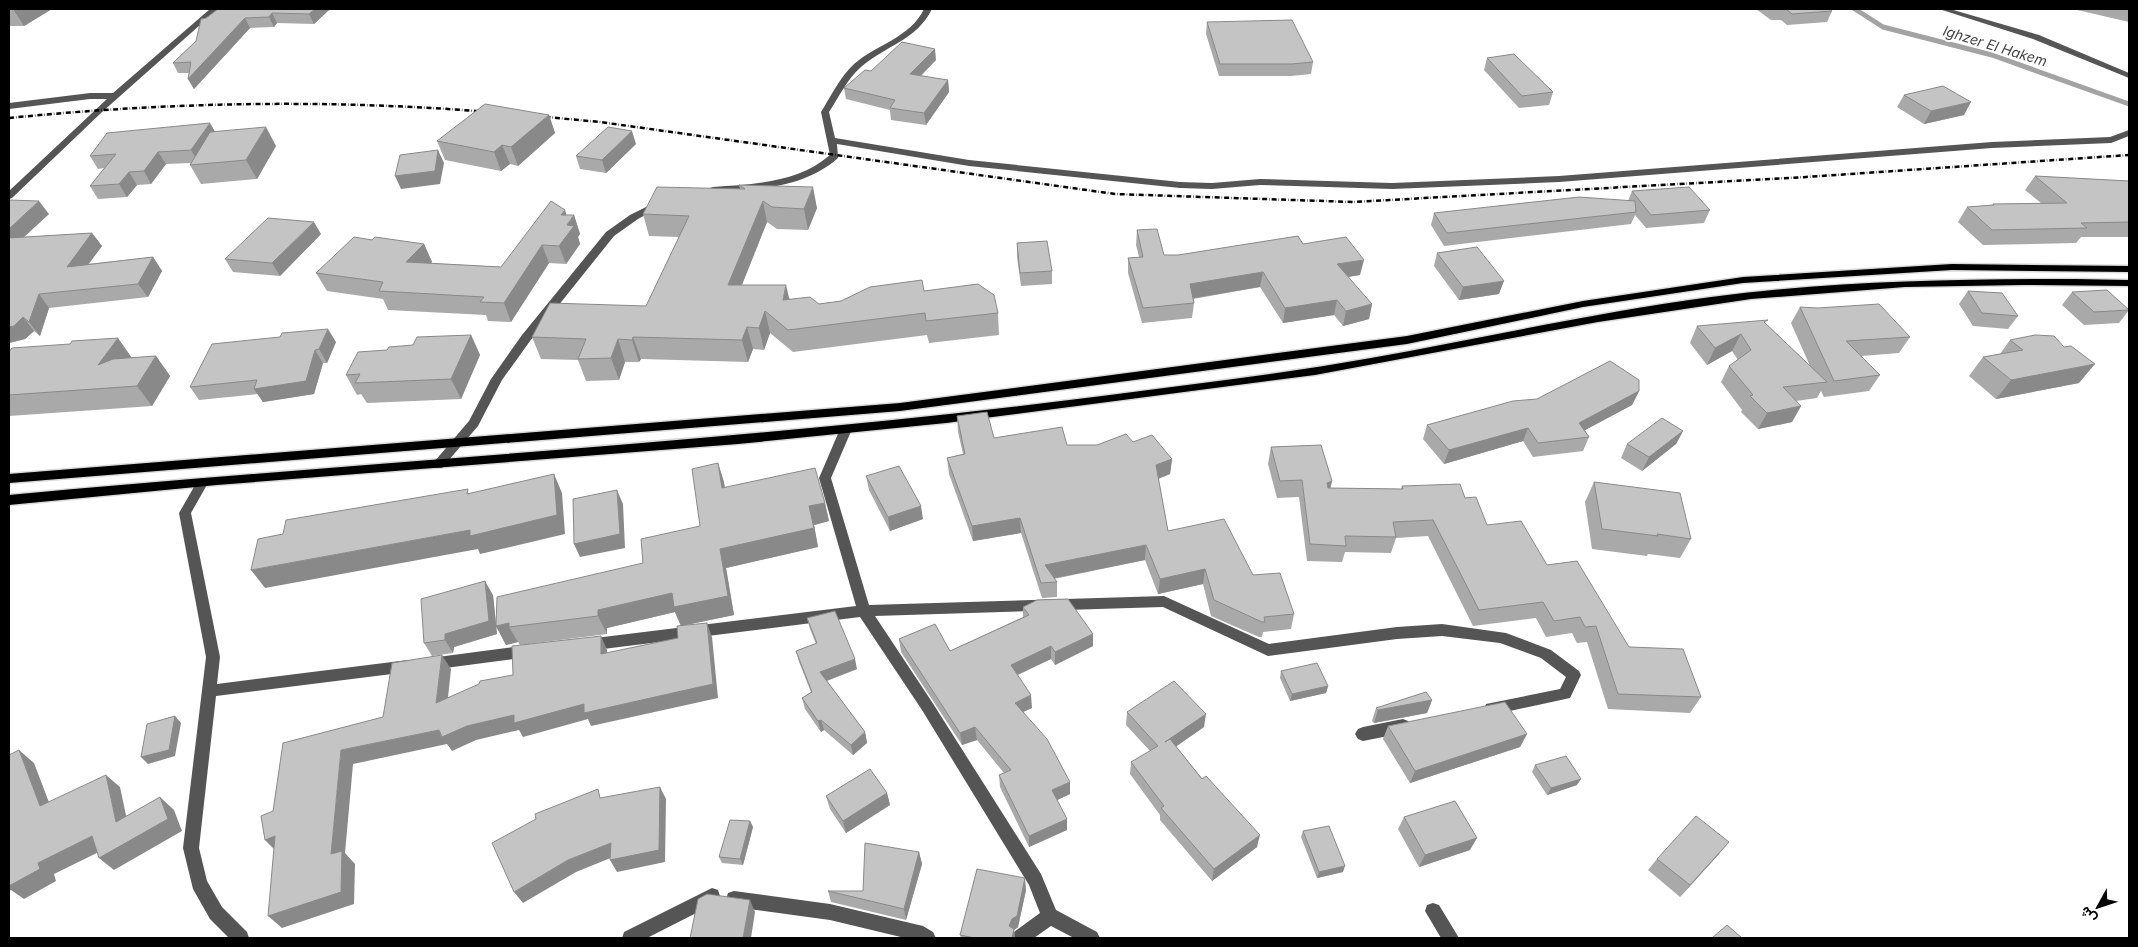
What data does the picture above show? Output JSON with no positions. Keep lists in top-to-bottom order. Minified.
{"water":["Ighzer El Hakem"],"north":"bottom left"}
